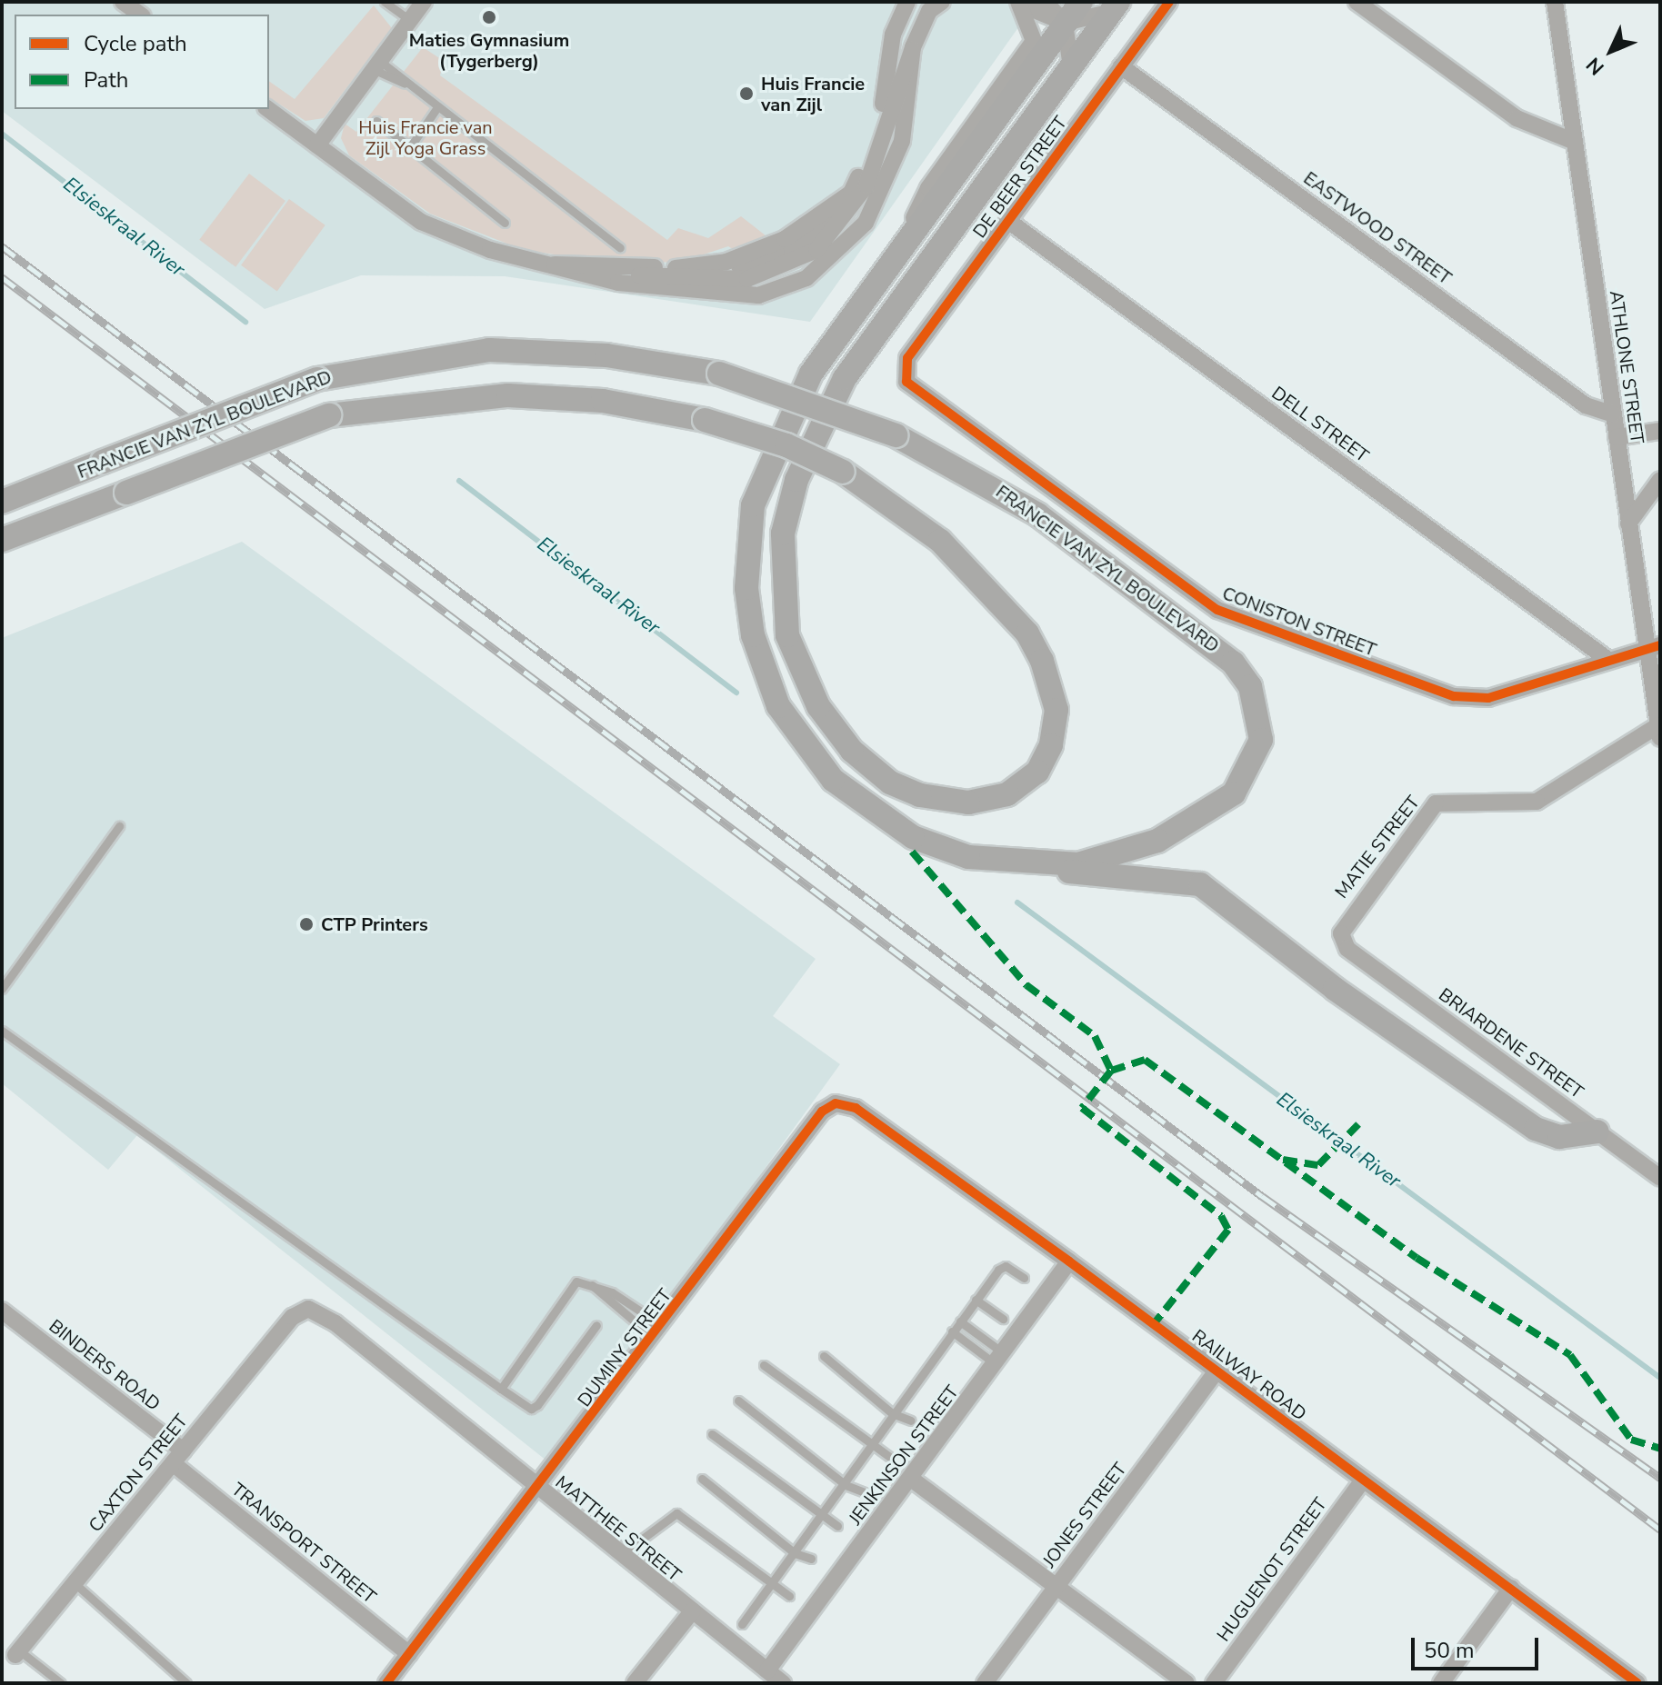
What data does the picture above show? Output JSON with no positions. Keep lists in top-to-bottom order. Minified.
{"streets":{"main road":["FRANCIE VAN ZYL BOULEVARD"],"street":["DE BEER STREET","EASTWOOD STREET","ATHLONE STREET","DELL STREET","CONISTON STREET","MATIE STREET","BRIARDENE STREET","DUMINY STREET","BINDERS ROAD","RAILWAY ROAD","JENKINSON STREET","CAXTON STREET","JONES STREET","MATTHEE STREET","TRANSPORT STREET","HUGUENOT STREET"]},"crossings":[["DE BEER STREET","EASTWOOD STREET"],["DE BEER STREET","DELL STREET"],["DE BEER STREET","CONISTON STREET"],["EASTWOOD STREET","ATHLONE STREET"],["ATHLONE STREET","CONISTON STREET"],["ATHLONE STREET","MATIE STREET"],["DELL STREET","CONISTON STREET"],["MATIE STREET","BRIARDENE STREET"],["DUMINY STREET","RAILWAY ROAD"],["DUMINY STREET","MATTHEE STREET"],["DUMINY STREET","TRANSPORT STREET"],["BINDERS ROAD","CAXTON STREET"],["BINDERS ROAD","TRANSPORT STREET"],["RAILWAY ROAD","JENKINSON STREET"],["RAILWAY ROAD","JONES STREET"],["RAILWAY ROAD","HUGUENOT STREET"],["JENKINSON STREET","MATTHEE STREET"],["CAXTON STREET","MATTHEE STREET"],["CAXTON STREET","TRANSPORT STREET"]],"water":["Elsieskraal River"],"parks":["Huis Francie van Zijl Yoga Grass"],"places":["Maties Gymnasium (Tygerberg)","Huis Francie van Zijl","CTP Printers"],"legend":["Cycle path","Path"],"scale_bar":"50 m","north":"bottom left"}
